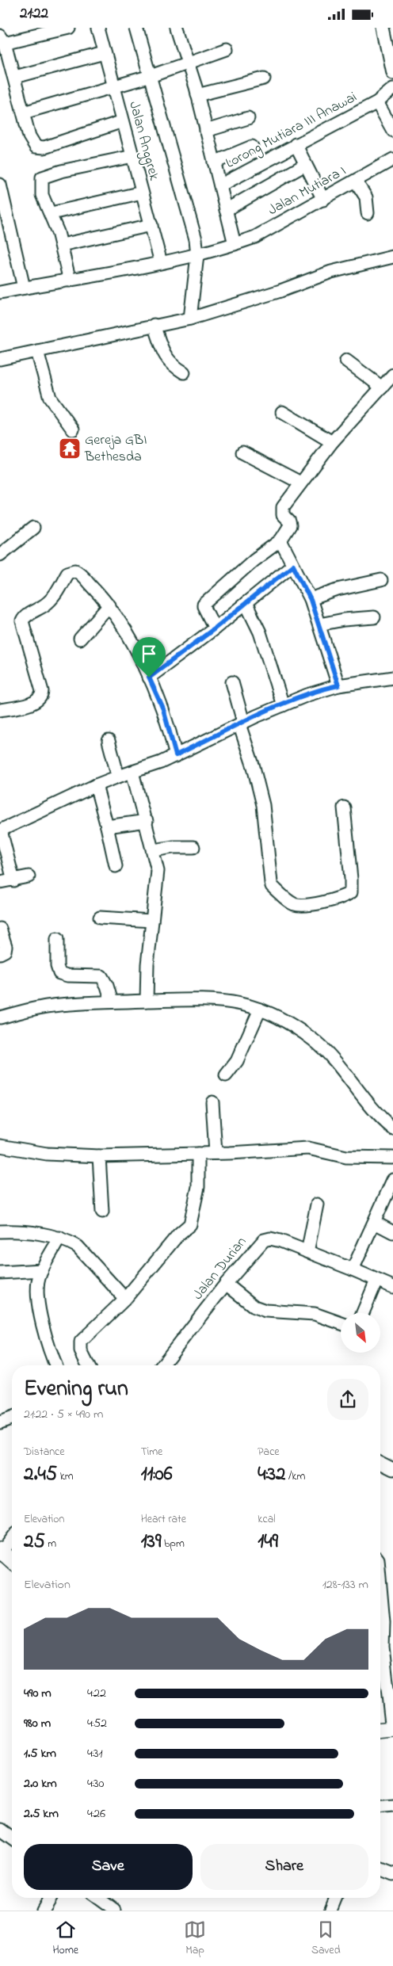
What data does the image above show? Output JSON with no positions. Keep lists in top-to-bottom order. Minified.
{"streets":{"street":["Lorong Mutiara III Anawai","Jalan Anggrek","Jalan Mutiara I","Jalan Durian"]},"crossings":[["Jalan Anggrek","Jalan Mutiara I"]],"places":{"temple":["Gereja GBI Bethesda"]},"north":"bottom right","page":{"status":"21:22","heading":["Evening run","21:22 · 5 × 490 m"],"stats":[["Distance","2.45 km"],["Time","11:06"],["Pace","4:32 /km"],["Elevation","25 m"],["Heart rate","139 bpm"],["kcal","149"]],"chart":["Elevation","128–133 m"],"list":[{"name":"490 m","note":"4:22"},{"name":"980 m","note":"4:52"},{"name":"1.5 km","note":"4:31"},{"name":"2.0 km","note":"4:30"},{"name":"2.5 km","note":"4:26"}],"buttons":["Save","Share"],"tabs":["Home","Map","Saved"]}}
